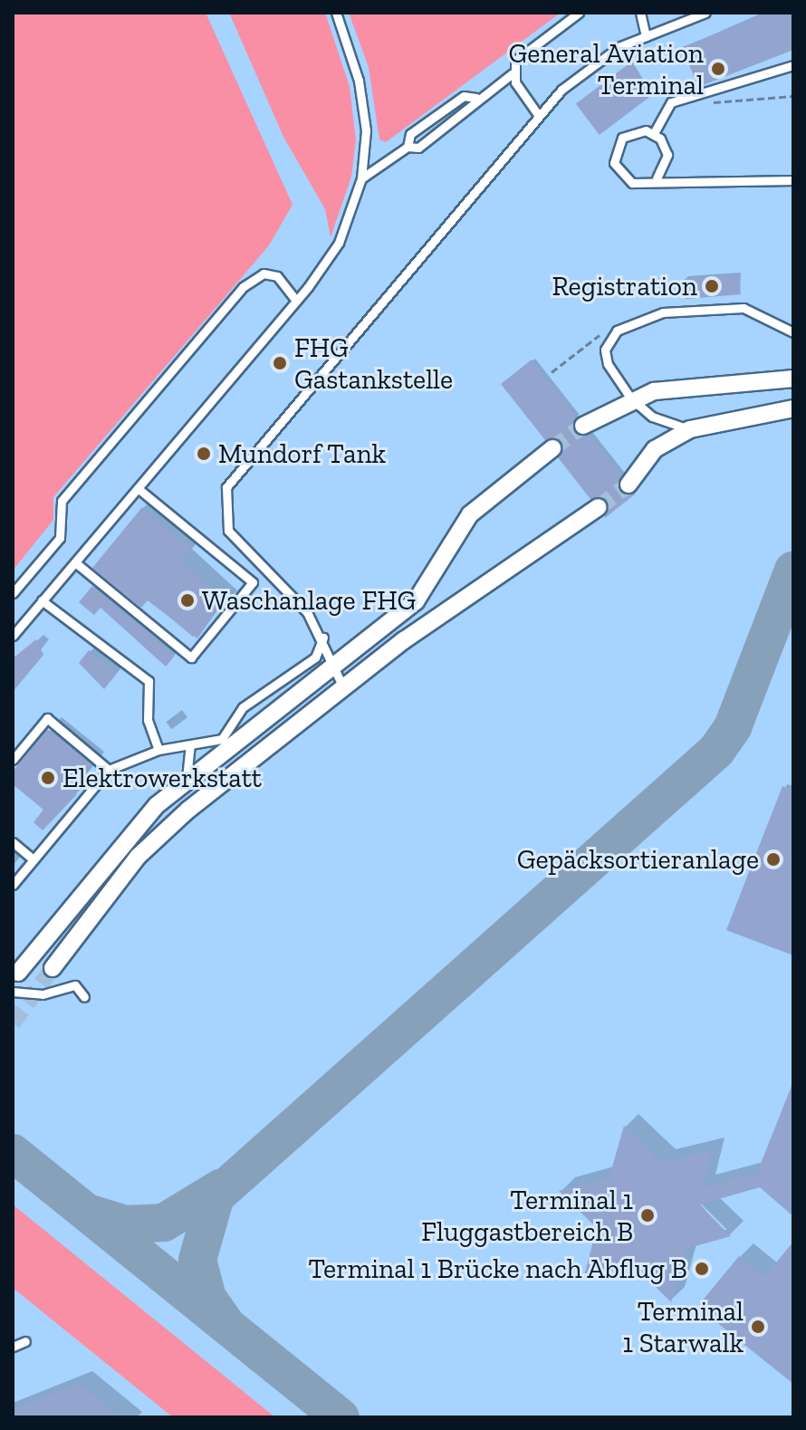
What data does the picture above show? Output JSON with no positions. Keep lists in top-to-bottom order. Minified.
{"places":["General Aviation Terminal","Registration","FHG Gastankstelle","Mundorf Tank","Waschanlage FHG","Elektrowerkstatt","Gepäcksortieranlage","Terminal 1 Fluggastbereich B","Terminal 1 Brücke nach Abflug B","Terminal 1 Starwalk"]}
